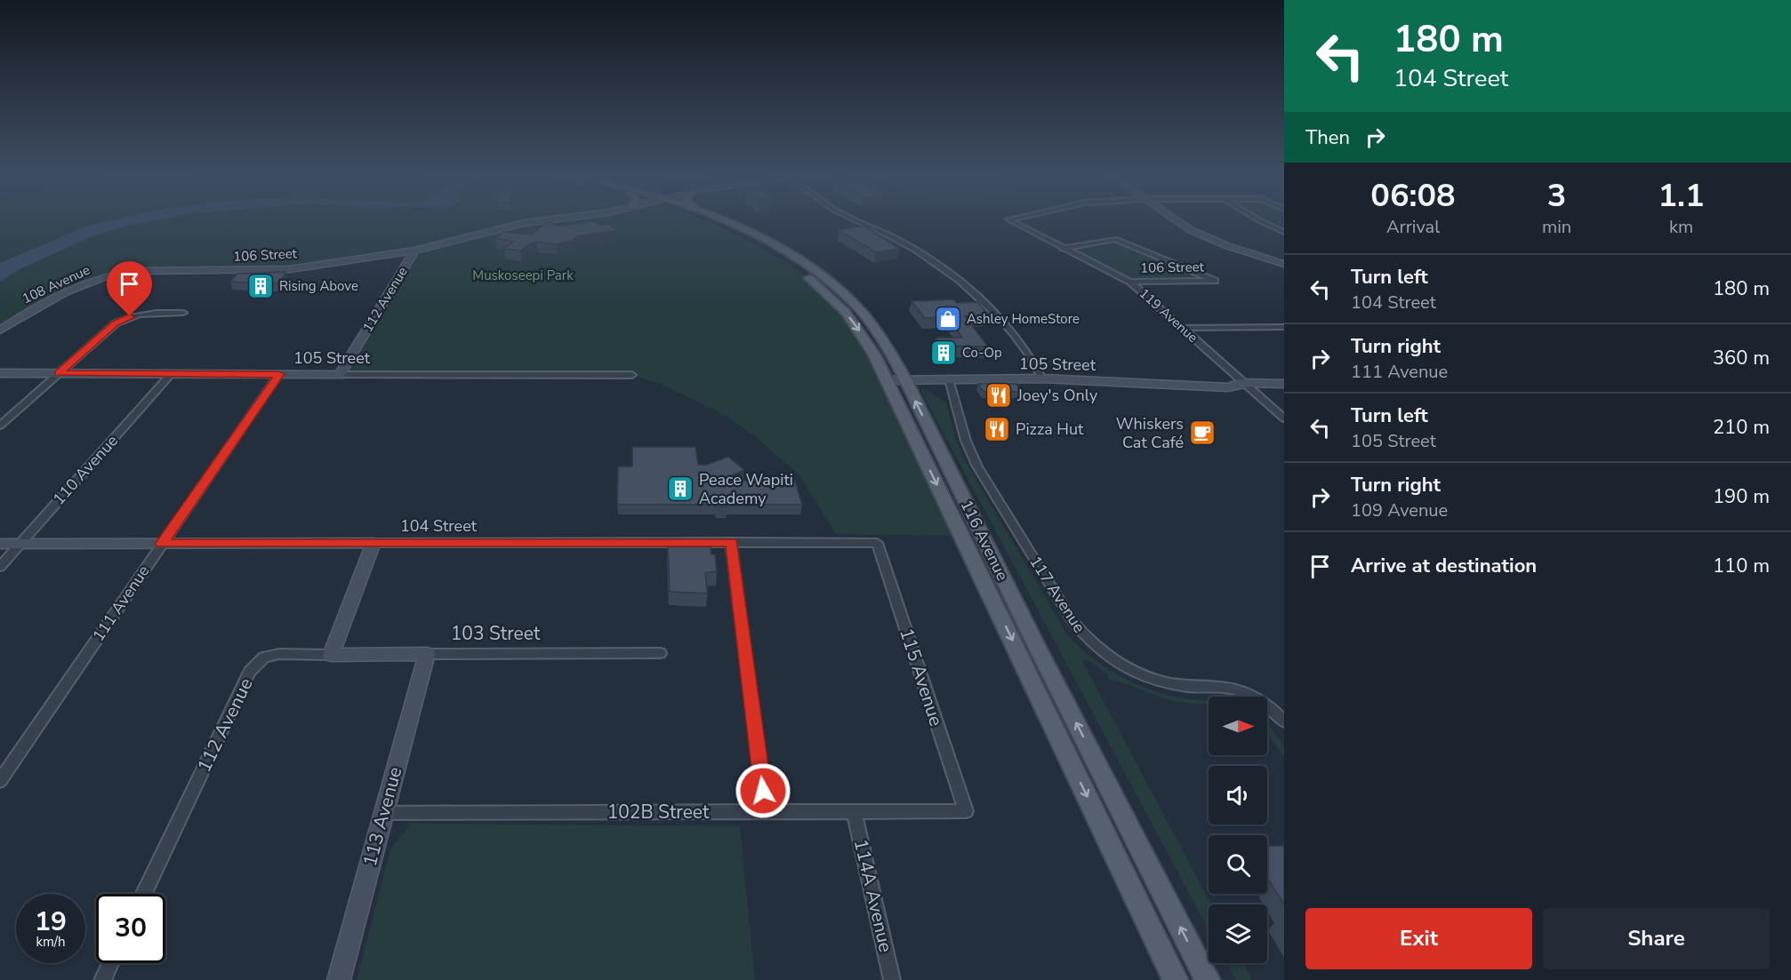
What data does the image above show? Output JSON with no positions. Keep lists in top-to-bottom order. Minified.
{"streets":{"main road":["116 Avenue"],"street":["106 Street","108 Avenue","112 Avenue","119 Avenue","105 Street","110 Avenue","104 Street","117 Avenue","111 Avenue","103 Street","115 Avenue","102B Street","113 Avenue","114A Avenue"]},"crossings":[["106 Street","108 Avenue"],["106 Street","112 Avenue"],["106 Street","119 Avenue"],["112 Avenue","105 Street"],["112 Avenue","103 Street"],["119 Avenue","105 Street"],["105 Street","110 Avenue"],["105 Street","116 Avenue"],["105 Street","117 Avenue"],["105 Street","111 Avenue"],["110 Avenue","104 Street"],["104 Street","111 Avenue"],["104 Street","115 Avenue"],["103 Street","113 Avenue"],["115 Avenue","102B Street"],["102B Street","113 Avenue"],["102B Street","114A Avenue"]],"parks":["Muskoseepi Park"],"places":{"building":["Rising Above","Co-Op","Peace Wapiti Academy"],"shop":["Ashley HomeStore"],"restaurant":["Joey's Only","Pizza Hut"],"cafe":["Whiskers Cat Café"]},"north":"right","page":{"turn":["180 m","104 Street"],"then":"Then","eta":["06:08","Arrival","3","min","1.1","km"],"list":[{"name":"Turn left","note":"104 Street","value":"180 m"},{"name":"Turn right","note":"111 Avenue","value":"360 m"},{"name":"Turn left","note":"105 Street","value":"210 m"},{"name":"Turn right","note":"109 Avenue","value":"190 m"},{"name":"Arrive at destination","value":"110 m"}],"speed":"19 km/h","limit":"30","buttons":["Exit","Share"]}}
